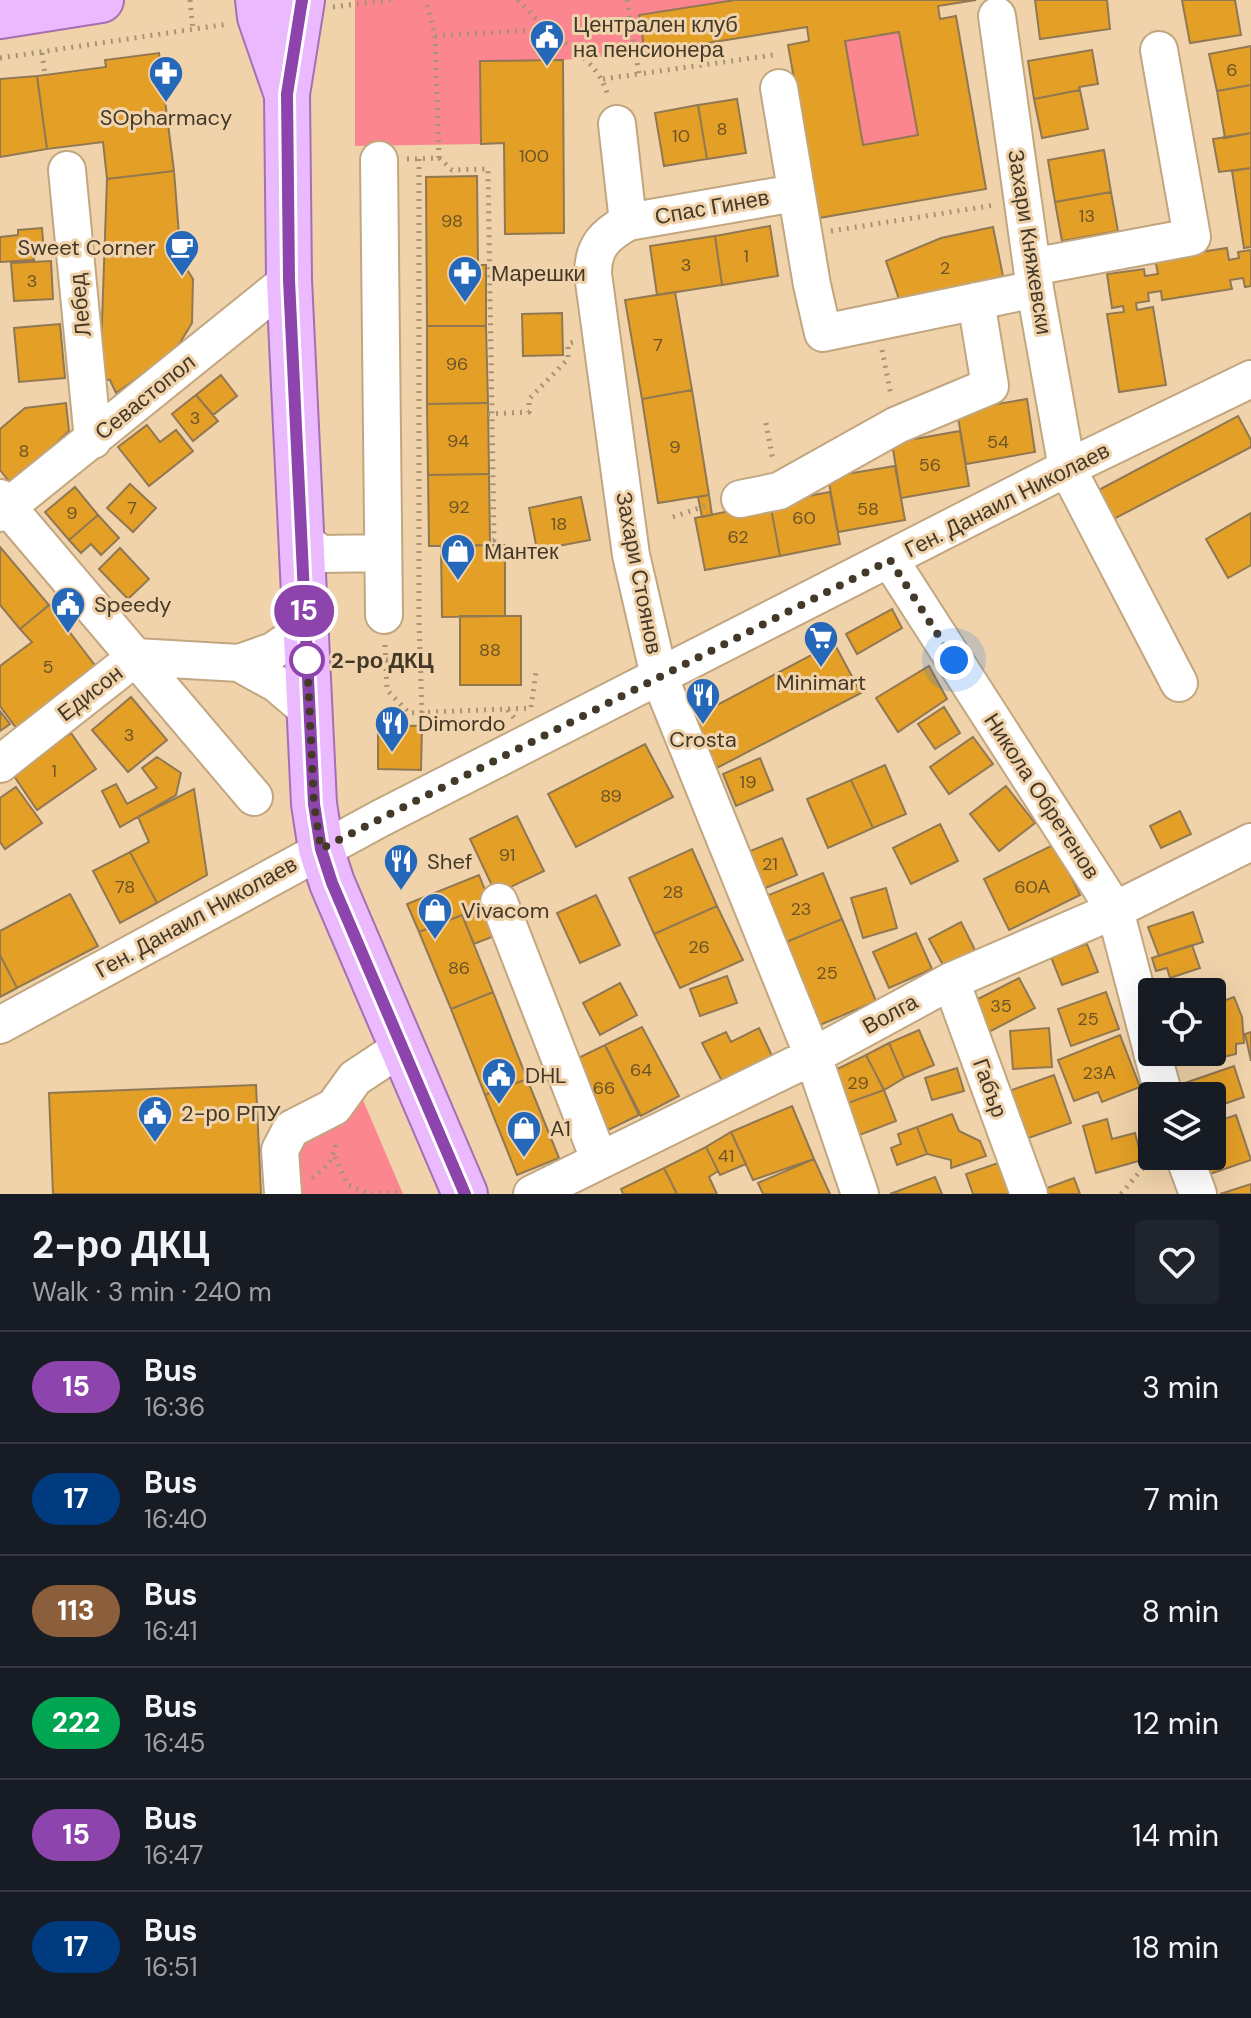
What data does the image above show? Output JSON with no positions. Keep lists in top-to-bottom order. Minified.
{"streets":{"street":["Спас Гинев","Захари Княжевски","Лебед","Севастопол","Ген. Данаил Николаев","Захари Стоянов","Едисон","Никола Обретенов","Волга","Габър"]},"crossings":[["Спас Гинев","Захари Стоянов"],["Захари Княжевски","Ген. Данаил Николаев"],["Лебед","Севастопол"],["Ген. Данаил Николаев","Захари Стоянов"],["Ген. Данаил Николаев","Никола Обретенов"],["Захари Стоянов","Волга"],["Никола Обретенов","Волга"],["Волга","Габър"]],"places":{"public building":["Централен клуб на пенсионера","Speedy","DHL","2-ро РПУ"],"pharmacy":["SOpharmacy","Марешки"],"cafe":["Sweet Corner"],"shop":["Мантек","Vivacom","A1"],"other":["2-ро ДКЦ"],"supermarket":["Minimart"],"restaurant":["Crosta","Dimordo","Shef"]},"lines":["bus line 15"],"house_numbers":["6","8","10","100","13","98","1","3","2","3","7","96","3","94","54","9","8","56","92","7","58","9","60","18","62","88","5","3","1","19","89","91","21","78","60А","28","23","26","86","25","35","25","64","23А","29","66","41"],"page":{"on_map":"15","heading":["2-ро ДКЦ","Walk · 3 min · 240 m"],"list":[{"mark":"15","name":"Bus","note":"16:36","value":"3 min"},{"mark":"17","name":"Bus","note":"16:40","value":"7 min"},{"mark":"113","name":"Bus","note":"16:41","value":"8 min"},{"mark":"222","name":"Bus","note":"16:45","value":"12 min"},{"mark":"15","name":"Bus","note":"16:47","value":"14 min"},{"mark":"17","name":"Bus","note":"16:51","value":"18 min"}]}}
